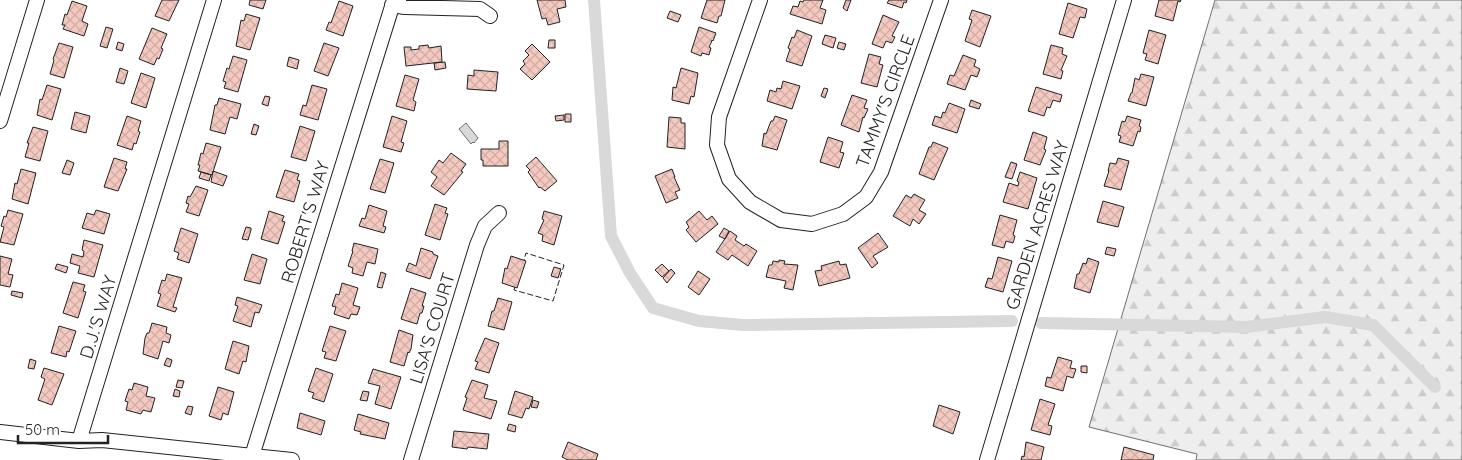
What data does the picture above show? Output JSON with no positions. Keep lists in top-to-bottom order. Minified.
{"streets":{"street":["TAMMY'S CIRCLE","ROBERT'S WAY","GARDEN ACRES WAY","D.J.'S WAY","LISA'S COURT"]},"scale_bar":"50 m"}
